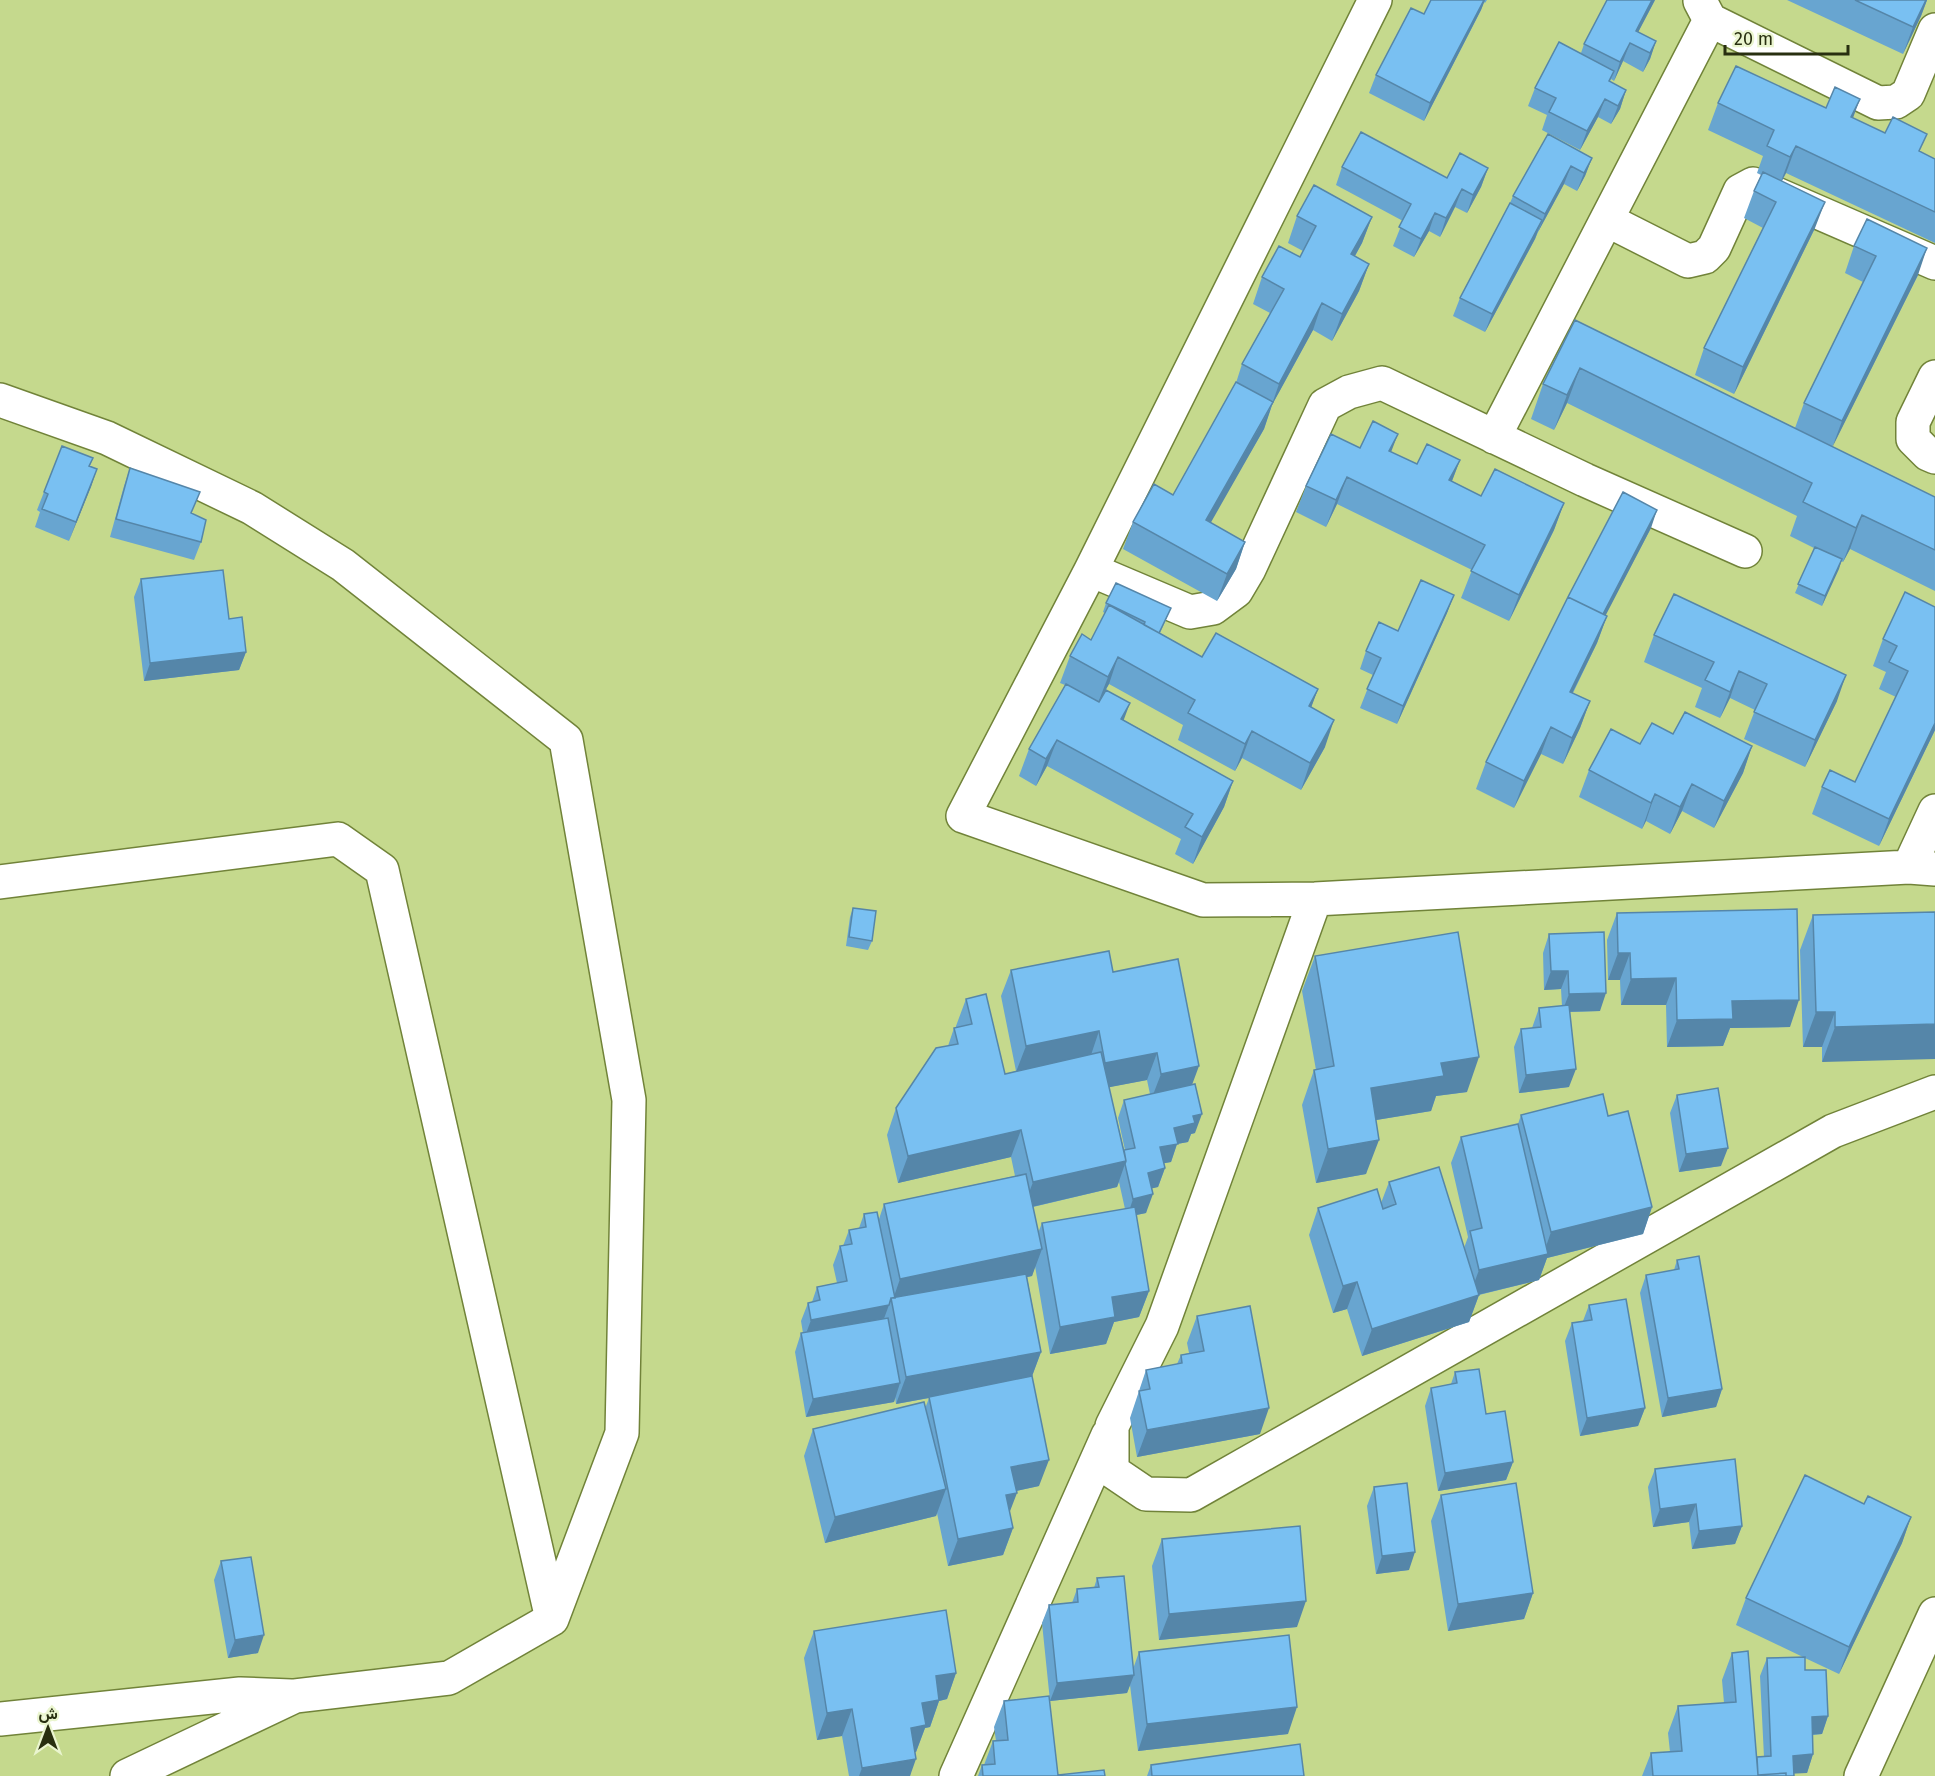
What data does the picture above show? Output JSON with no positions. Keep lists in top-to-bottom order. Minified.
{"scale_bar":"20 m","north":"top"}
